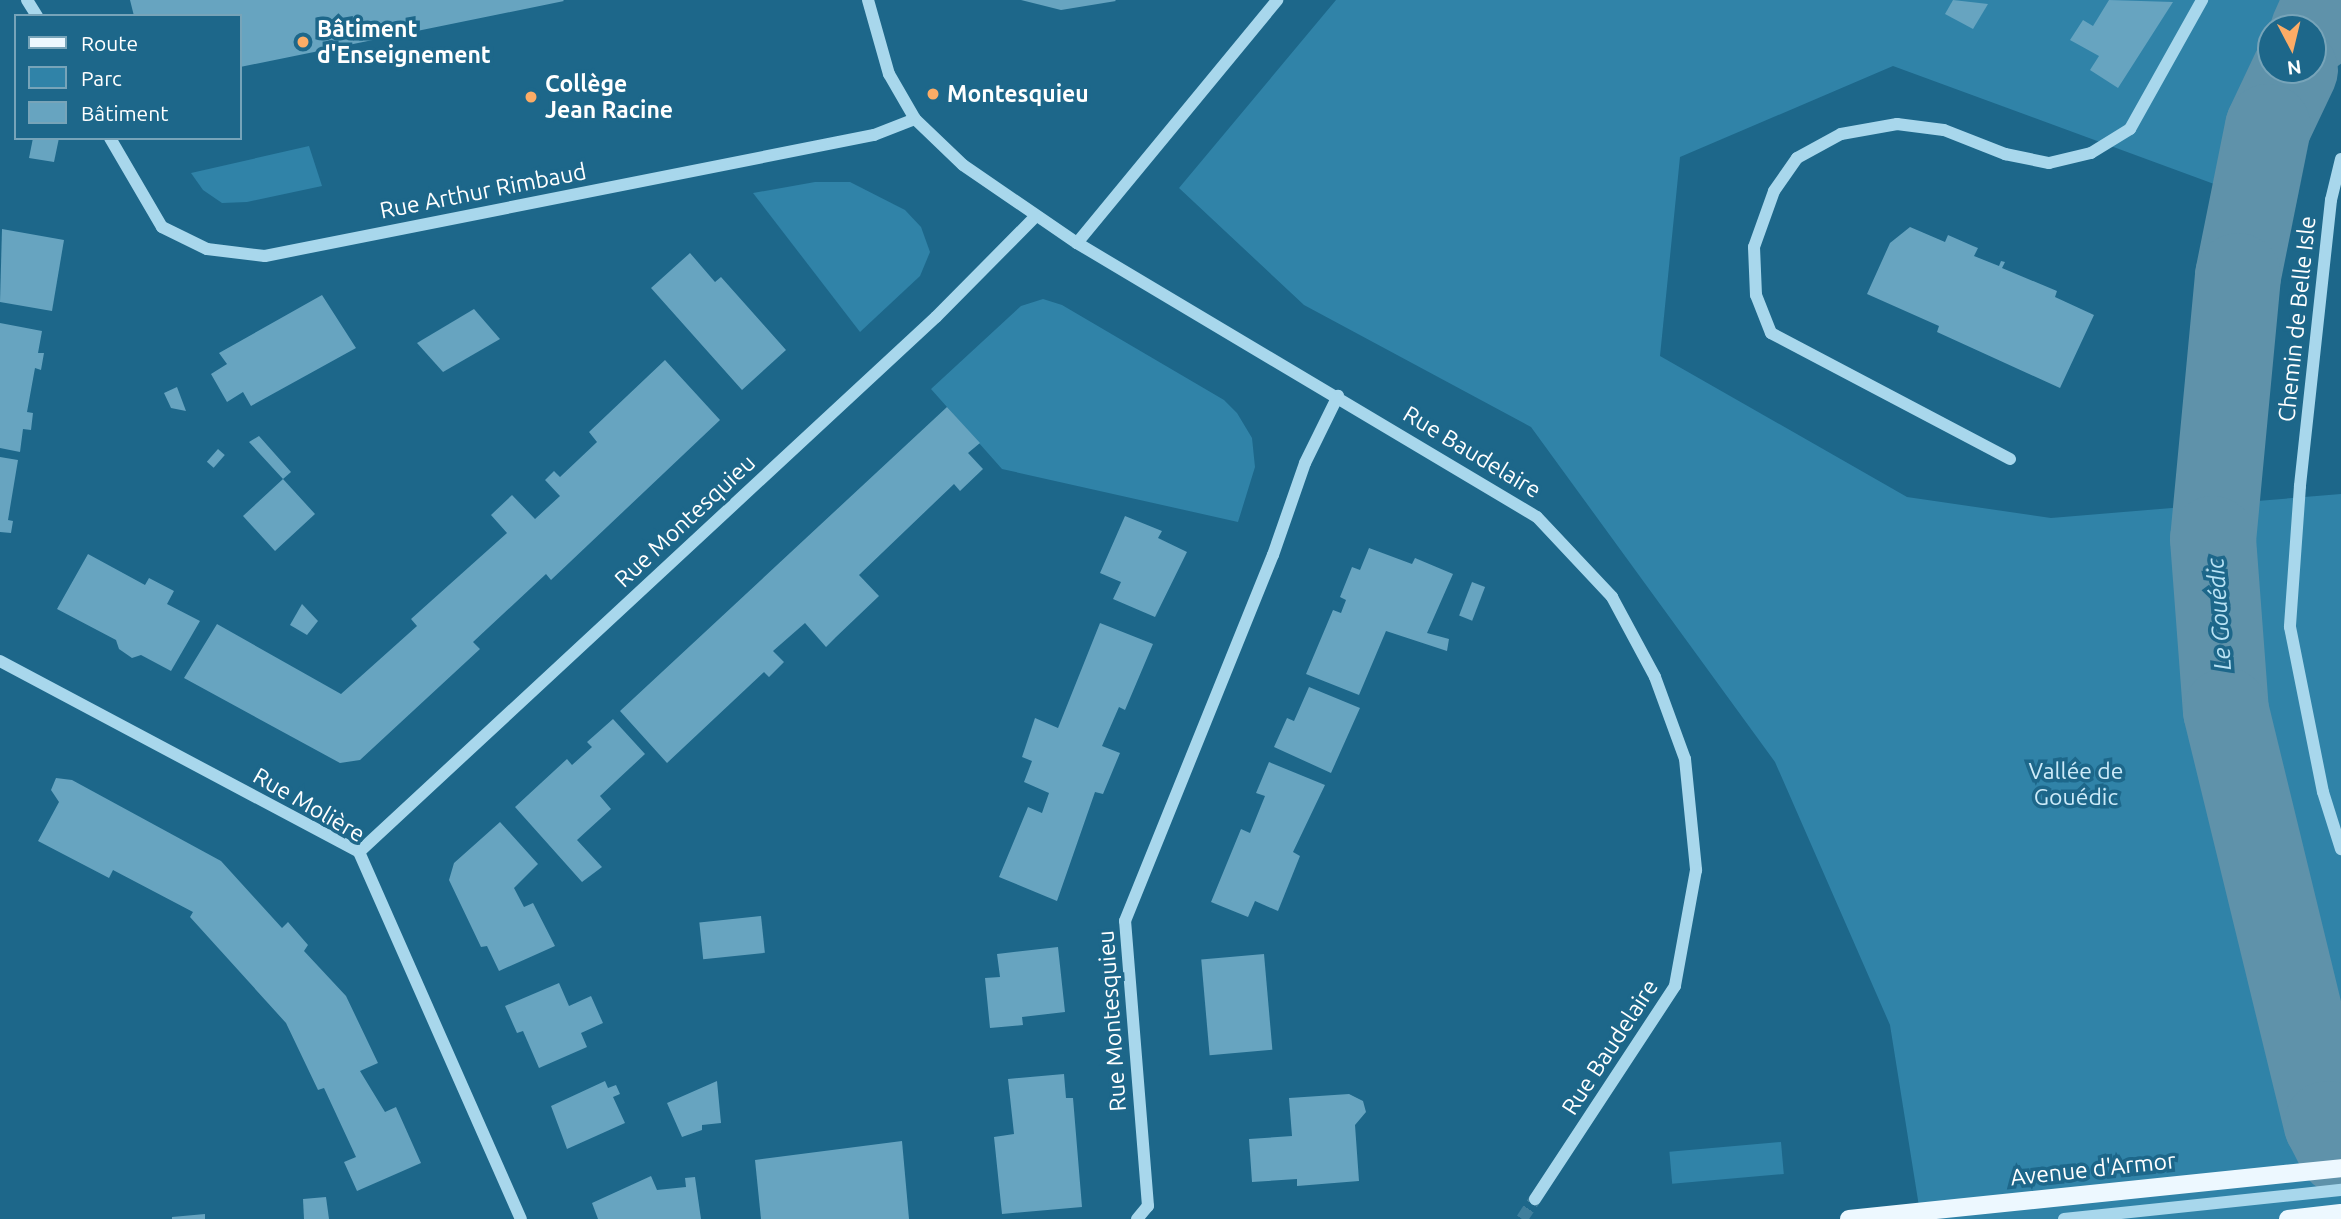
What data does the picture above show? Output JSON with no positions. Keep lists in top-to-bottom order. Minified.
{"streets":{"main road":["Avenue d'Armor"],"street":["Rue Arthur Rimbaud","Chemin de Belle Isle","Rue Baudelaire","Rue Montesquieu","Rue Molière"]},"crossings":[["Rue Arthur Rimbaud","Rue Baudelaire"],["Rue Baudelaire","Rue Montesquieu"],["Rue Montesquieu","Rue Molière"]],"water":["Le Gouédic"],"parks":["Vallée de Gouédic"],"places":["Bâtiment d'Enseignement","Montesquieu","Collège Jean Racine"],"legend":["Route","Parc","Bâtiment"],"north":"bottom"}
